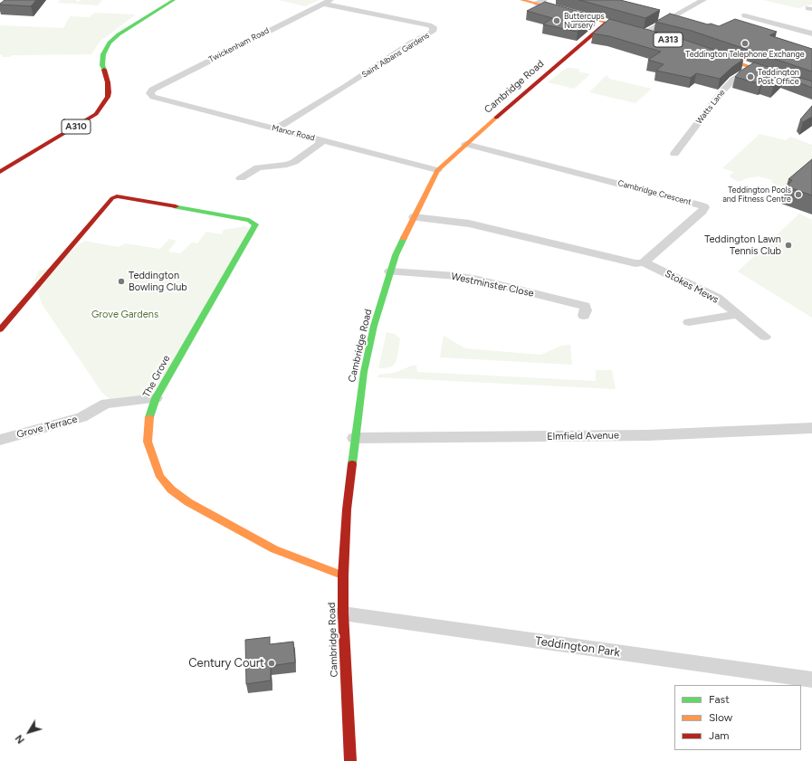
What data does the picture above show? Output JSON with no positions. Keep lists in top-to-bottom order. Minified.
{"streets":{"street":["A313","Twickenham Road","Saint Albans Gardens","Cambridge Road","Watts Lane","A310","Manor Road","Cambridge Crescent","Westminster Close","Stokes Mews","The Grove","Grove Terrace","Elmfield Avenue","Teddington Park"]},"crossings":[["A313","Cambridge Road"],["Twickenham Road","Saint Albans Gardens"],["Twickenham Road","Manor Road"],["Saint Albans Gardens","Manor Road"],["Cambridge Road","Manor Road"],["Cambridge Road","Cambridge Crescent"],["Cambridge Road","Westminster Close"],["Cambridge Road","The Grove"],["Cambridge Road","Elmfield Avenue"],["Cambridge Road","Teddington Park"],["Cambridge Crescent","Stokes Mews"],["The Grove","Grove Terrace"]],"parks":["Grove Gardens"],"places":["Buttercups Nursery","Teddington Telephone Exchange","Teddington Post Office","Teddington Pools and Fitness Centre","Teddington Lawn Tennis Club","Teddington Bowling Club","Century Court"],"legend":["Fast","Slow","Jam"],"north":"bottom left"}
